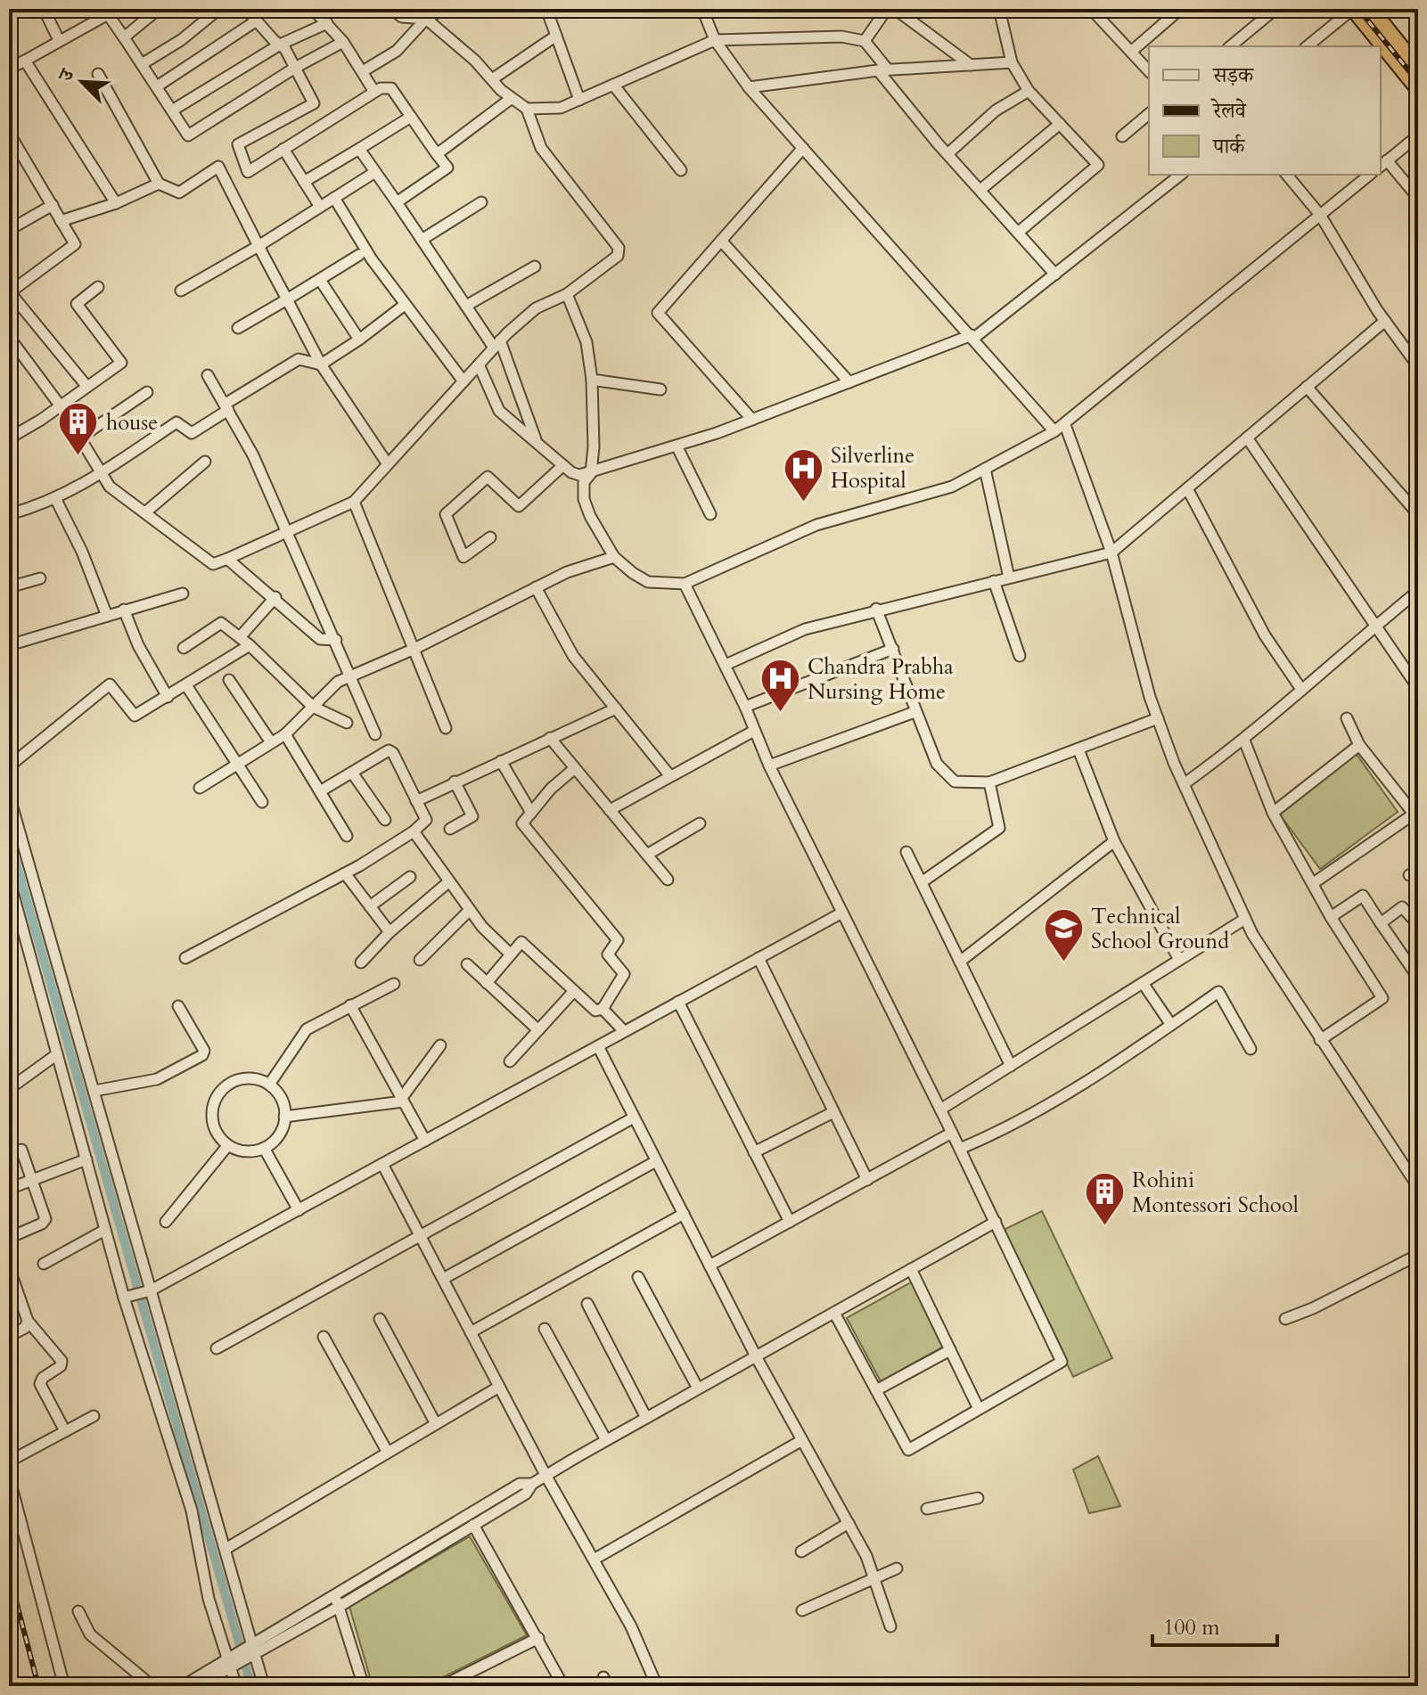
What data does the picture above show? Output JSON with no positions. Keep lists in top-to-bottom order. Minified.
{"places":{"building":["house","Rohini Montessori School"],"hospital":["Silverline Hospital","Chandra Prabha Nursing Home"],"school or university":["Technical School Ground"]},"legend":["सड़क","रेलवे","पार्क"],"scale_bar":"100 m","north":"top left"}
